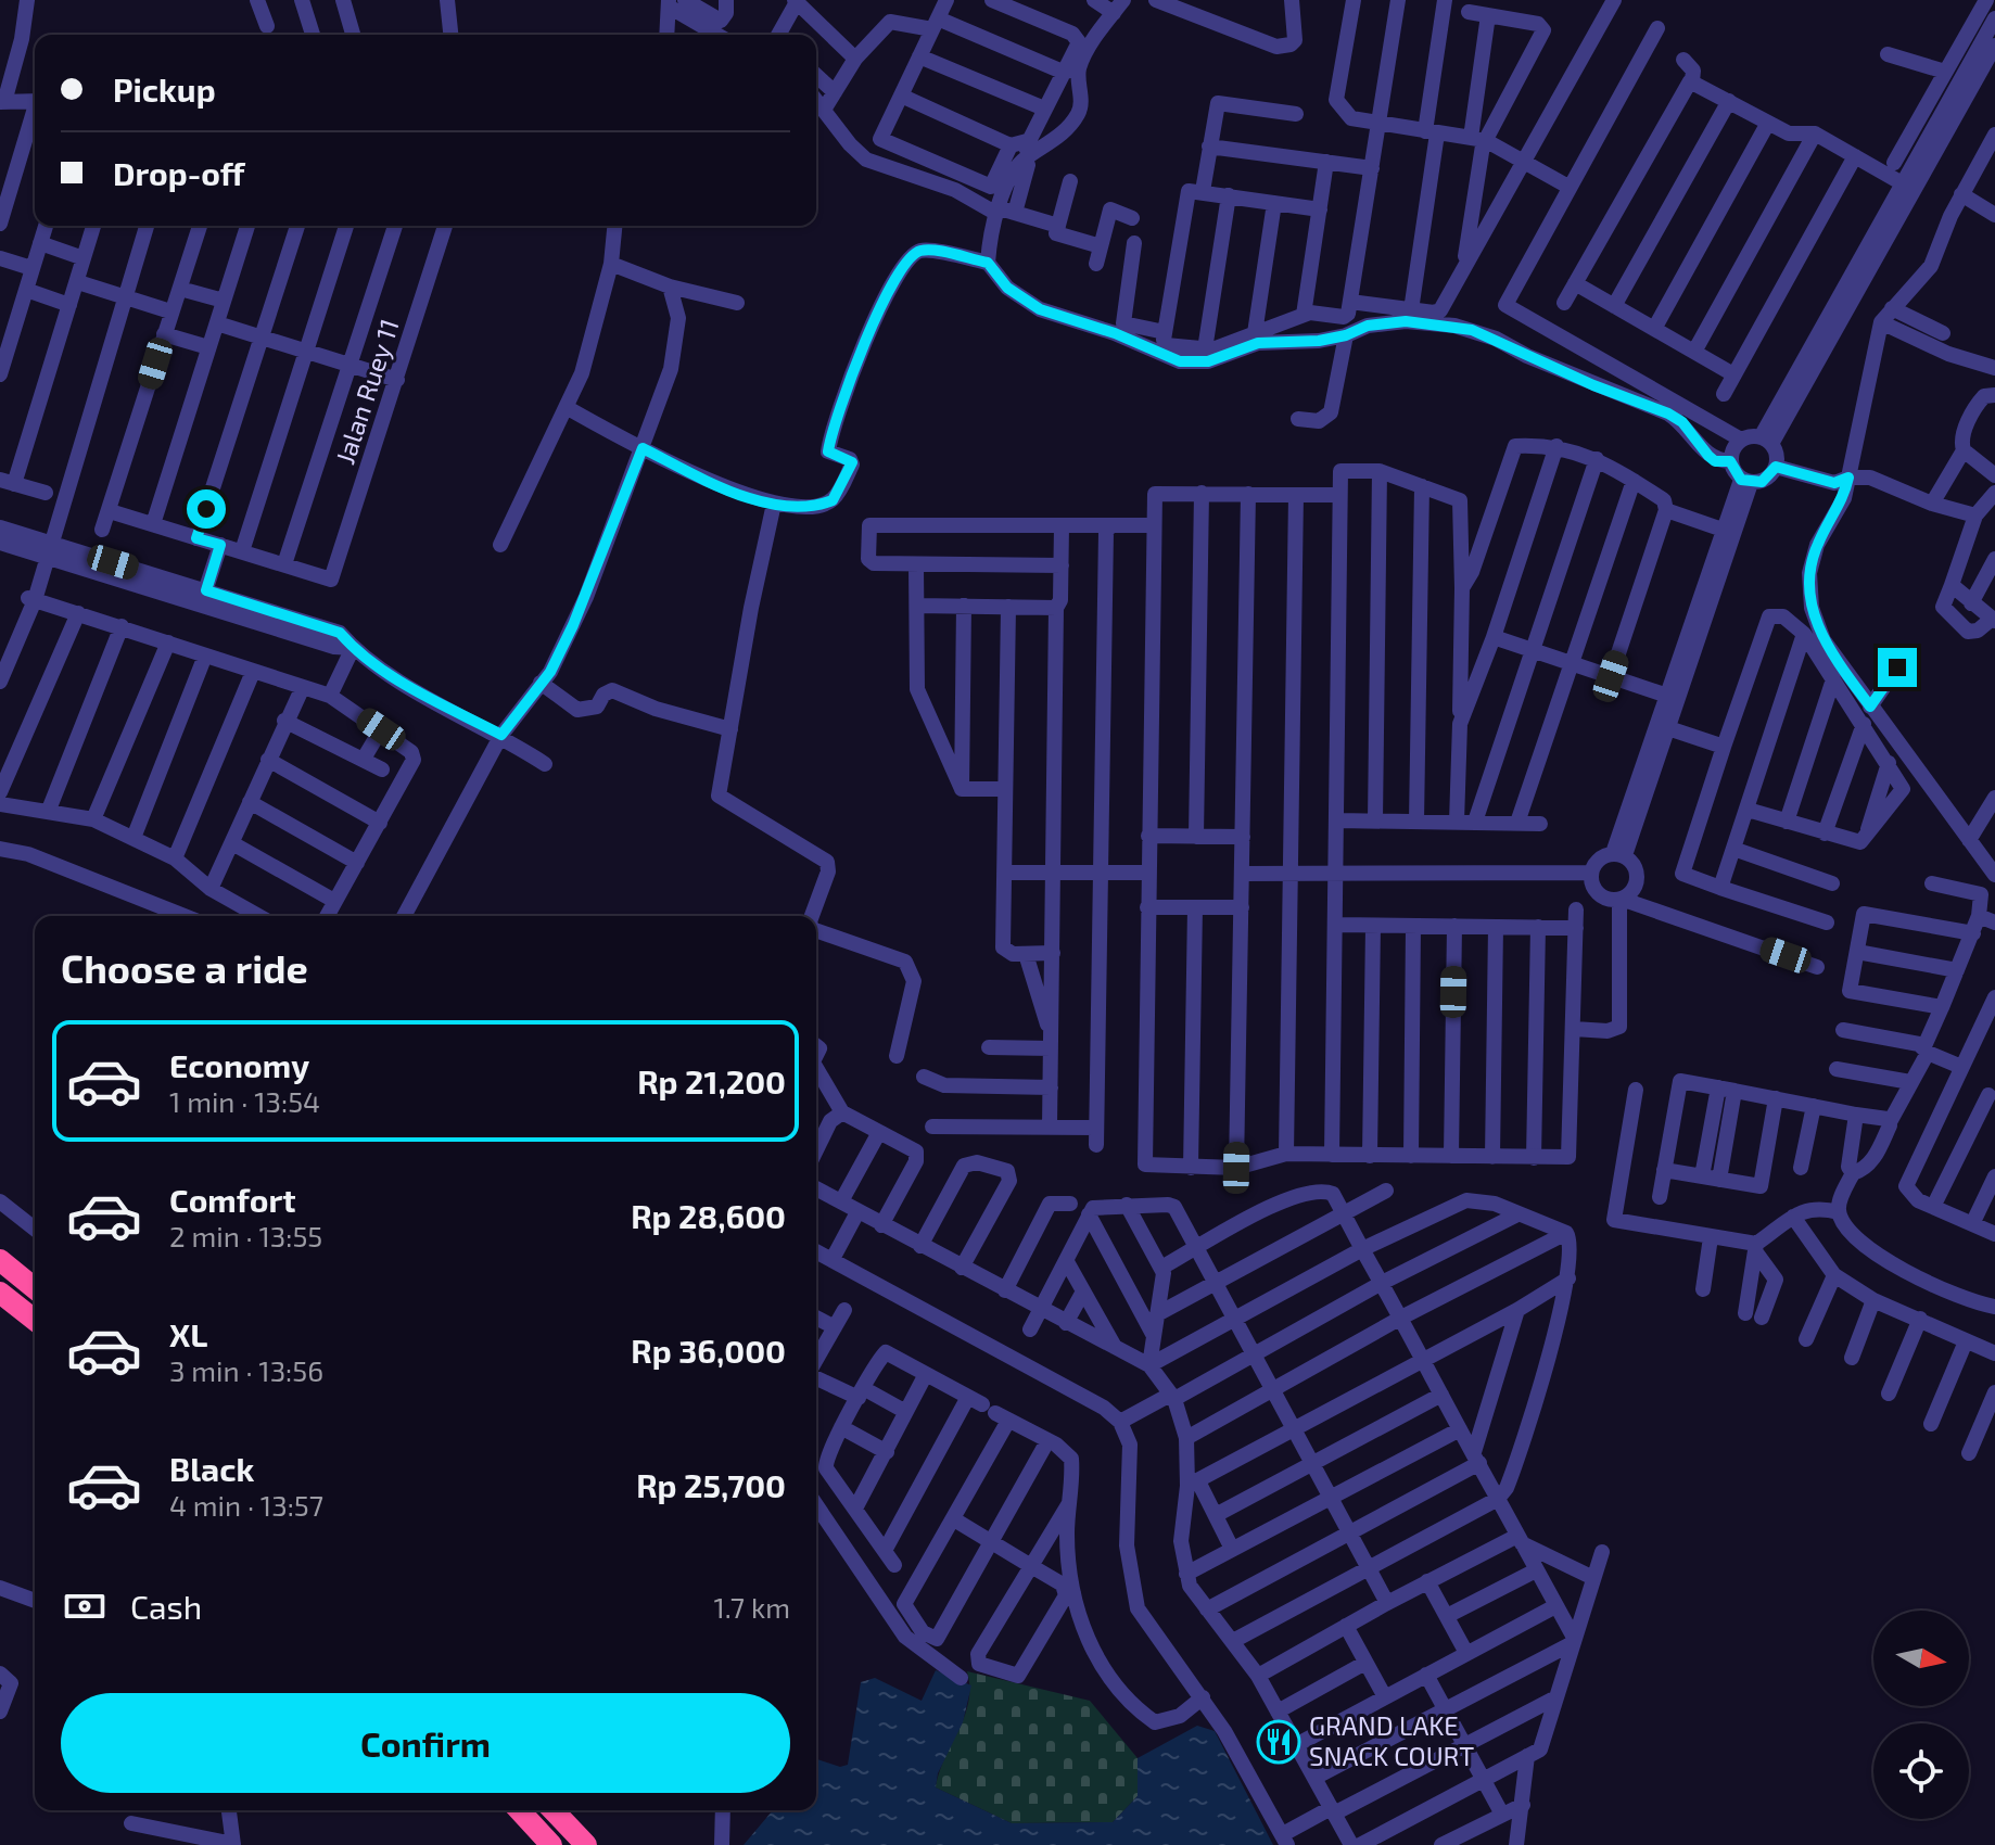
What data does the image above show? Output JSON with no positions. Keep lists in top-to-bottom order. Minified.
{"streets":{"street":["Jalan Ruey 11"]},"places":{"restaurant":["GRAND LAKE SNACK COURT"]},"north":"right","page":{"banner":["Pickup","Drop-off"],"heading":"Choose a ride","list":[{"name":"Economy","note":"1 min · 13:54","value":"Rp 21,200"},{"name":"Comfort","note":"2 min · 13:55","value":"Rp 28,600"},{"name":"XL","note":"3 min · 13:56","value":"Rp 36,000"},{"name":"Black","note":"4 min · 13:57","value":"Rp 25,700"}],"pay":["Cash","1.7 km"],"buttons":"Confirm"}}
